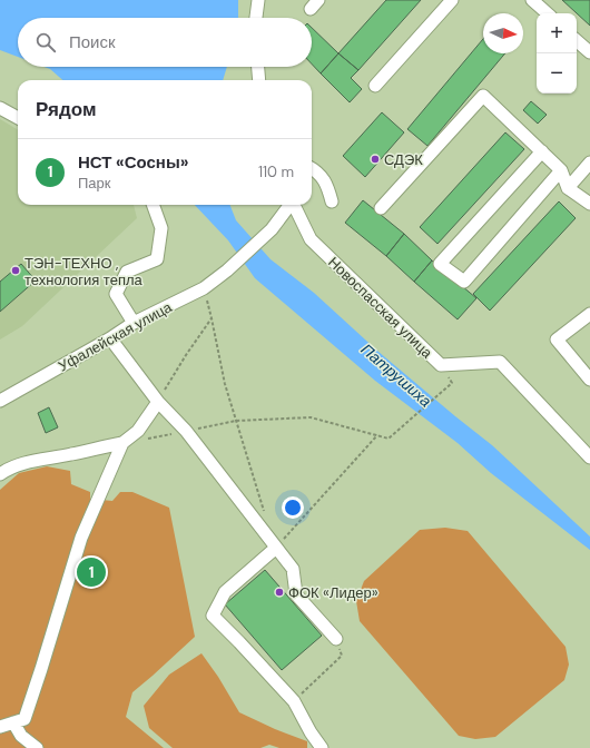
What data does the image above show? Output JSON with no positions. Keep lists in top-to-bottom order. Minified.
{"streets":{"street":["Новоспасская улица","Уфалейская улица"]},"water":["Патрушиха"],"places":["СДЭК","ТЭН-ТЕХНО , технология тепла","ФОК «Лидер»"],"north":"right","page":{"map_buttons":["+","−"],"search":"Поиск","heading":"Рядом","list":[{"mark":"1","name":"НСТ «Сосны»","note":"Парк","value":"110 m"}],"pins":"1"}}
